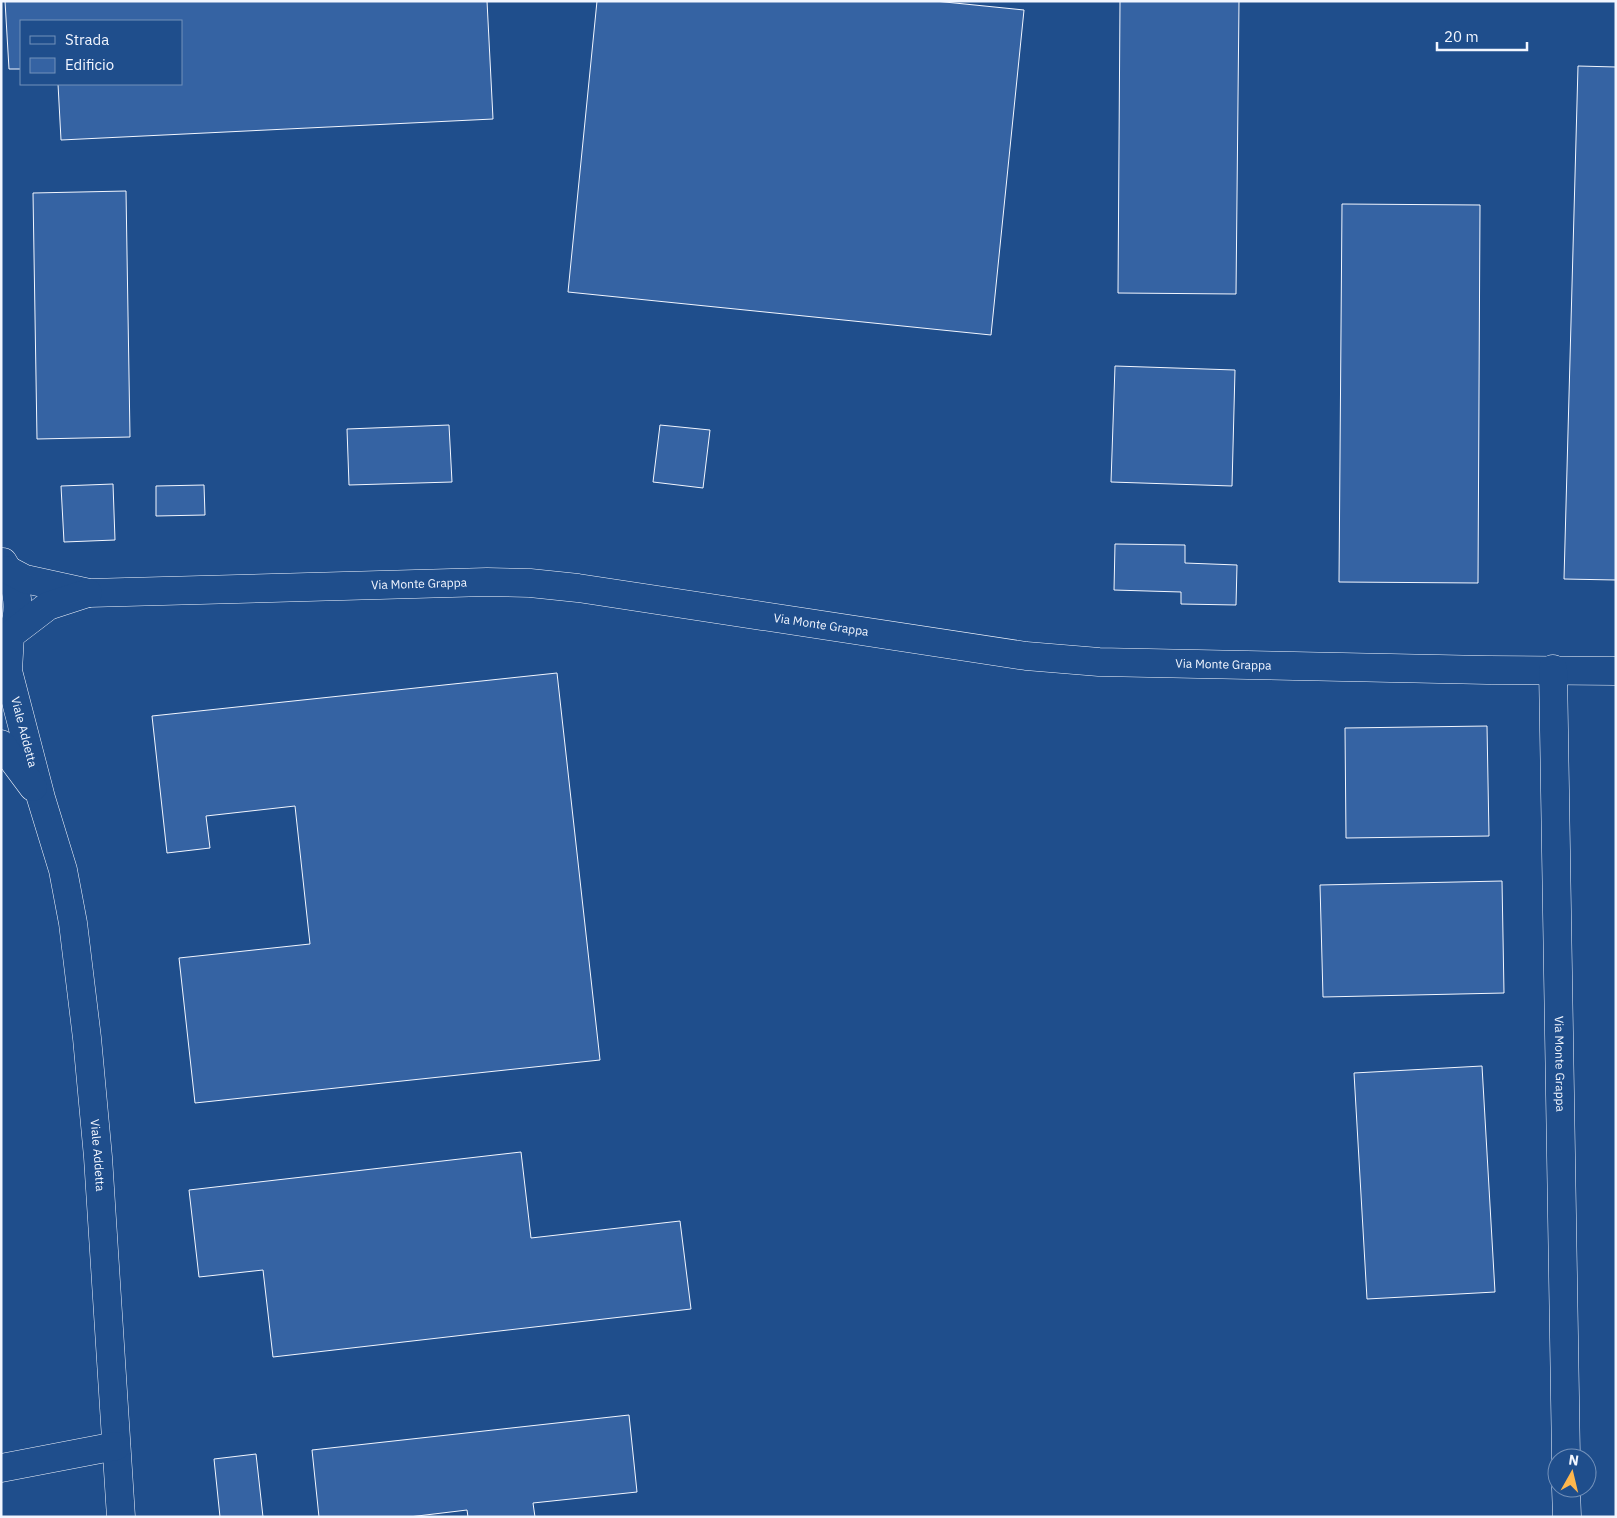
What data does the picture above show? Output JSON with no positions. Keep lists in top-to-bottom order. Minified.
{"streets":{"street":["Via Monte Grappa","Viale Addetta"]},"legend":["Strada","Edificio"],"scale_bar":"20 m","north":"top"}
